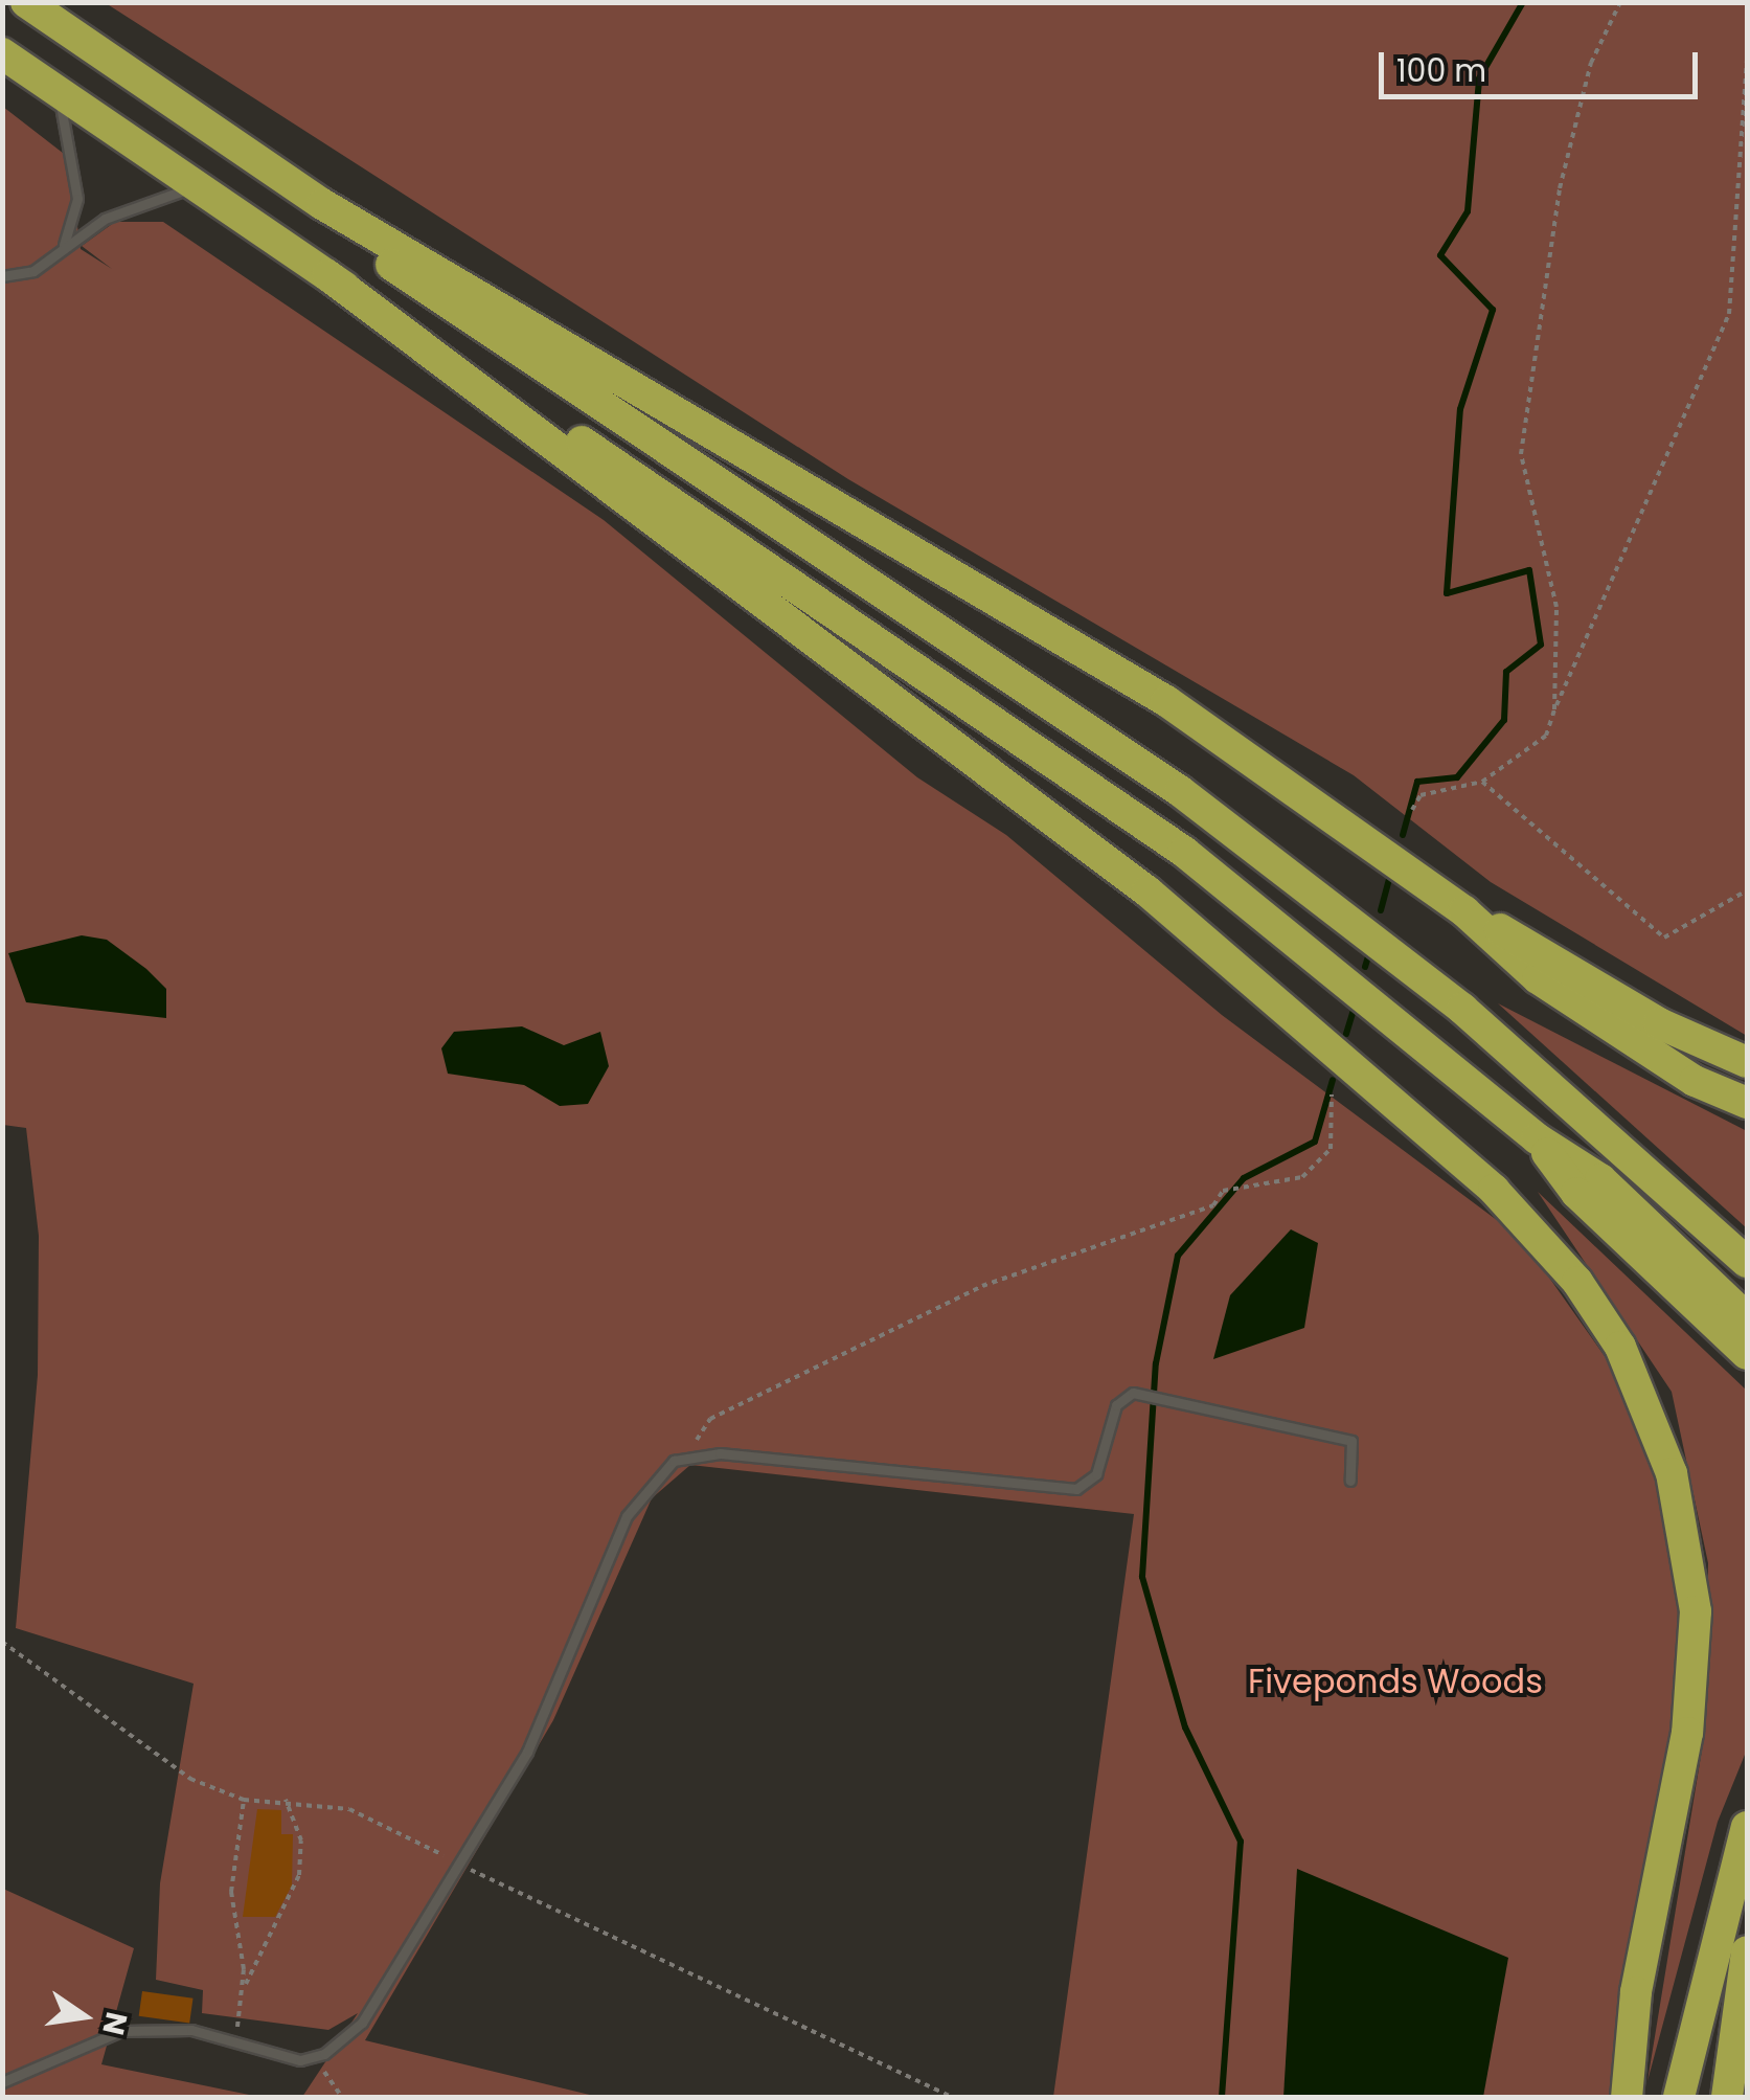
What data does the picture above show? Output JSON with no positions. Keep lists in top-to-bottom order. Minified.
{"parks":["Fiveponds Woods"],"scale_bar":"100 m","north":"right"}
